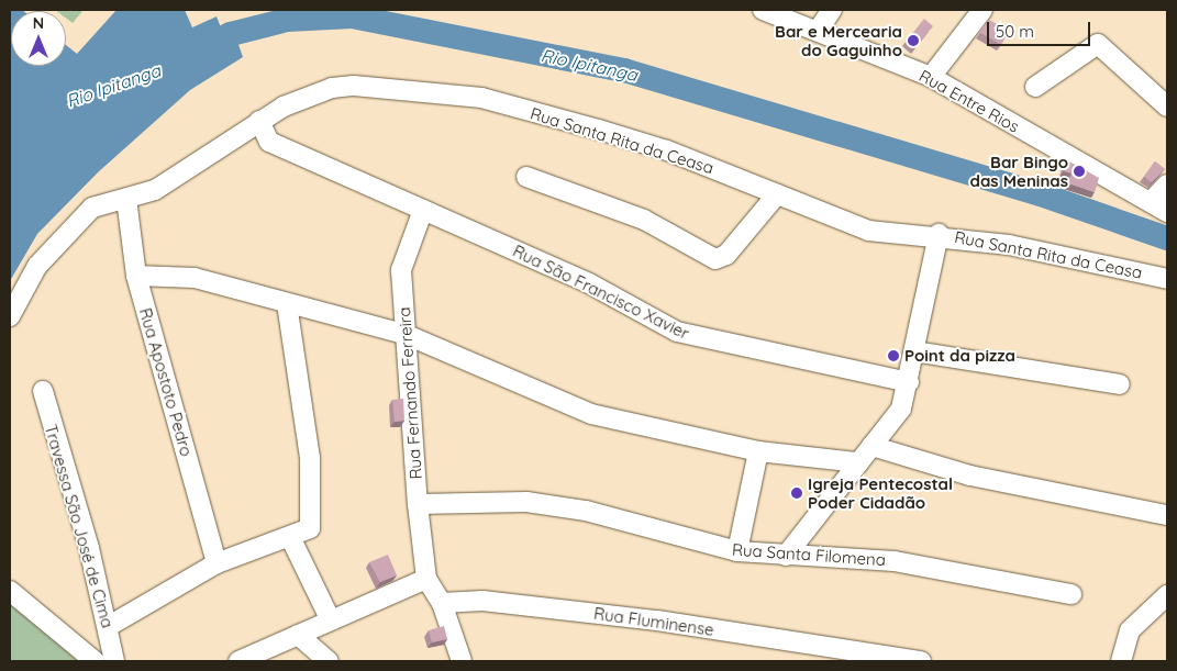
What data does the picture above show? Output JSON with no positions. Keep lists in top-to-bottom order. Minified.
{"streets":{"street":["Rua Entre Rios","Rua Santa Rita da Ceasa","Rua São Francisco Xavier","Rua Apostoto Pedro","Rua Fernando Ferreira","Travessa São José de Cima","Rua Santa Filomena","Rua Fluminense"]},"crossings":[["Rua Santa Rita da Ceasa","Rua São Francisco Xavier"],["Rua Santa Rita da Ceasa","Rua Apostoto Pedro"],["Rua São Francisco Xavier","Rua Fernando Ferreira"],["Rua Fernando Ferreira","Rua Santa Filomena"]],"water":["Rio Ipitanga"],"places":["Bar e Mercearia do Gaguinho","Bar Bingo das Meninas","Point da pizza","Igreja Pentecostal Poder Cidadão"],"scale_bar":"50 m","north":"top"}
